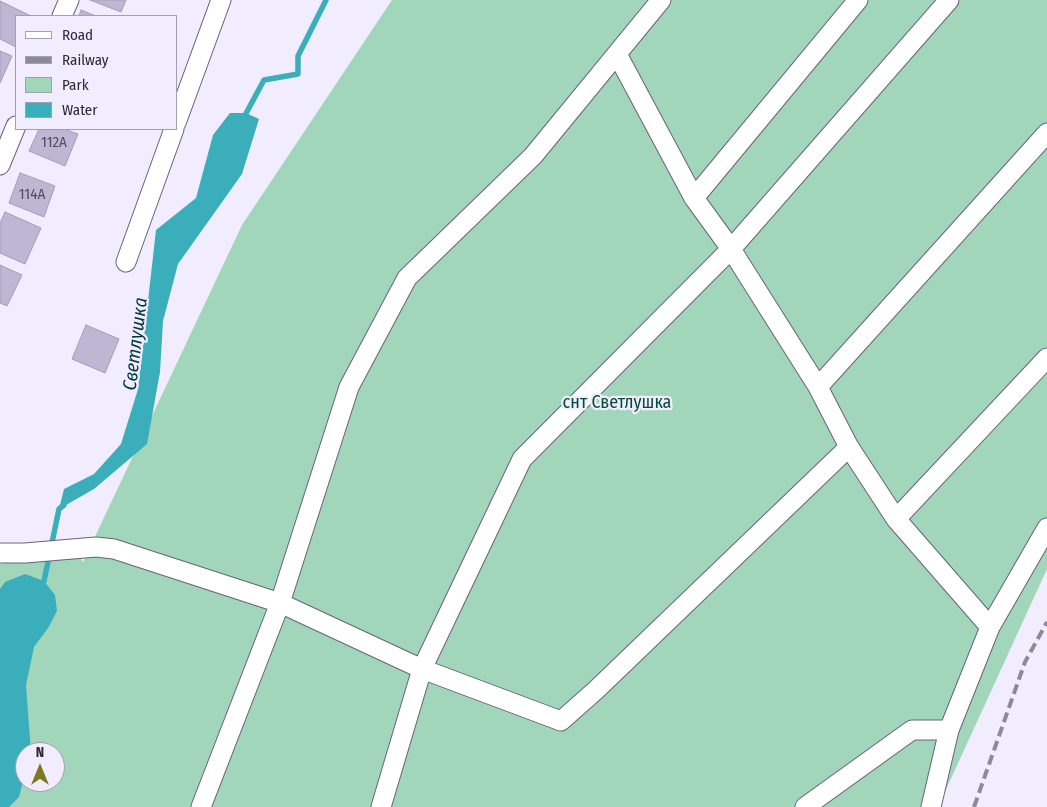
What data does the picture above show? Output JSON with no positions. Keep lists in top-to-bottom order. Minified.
{"water":["Светлушка"],"parks":["снт Светлушка"],"house_numbers":["112А","114А"],"legend":["Road","Railway","Park","Water"],"north":"top"}
